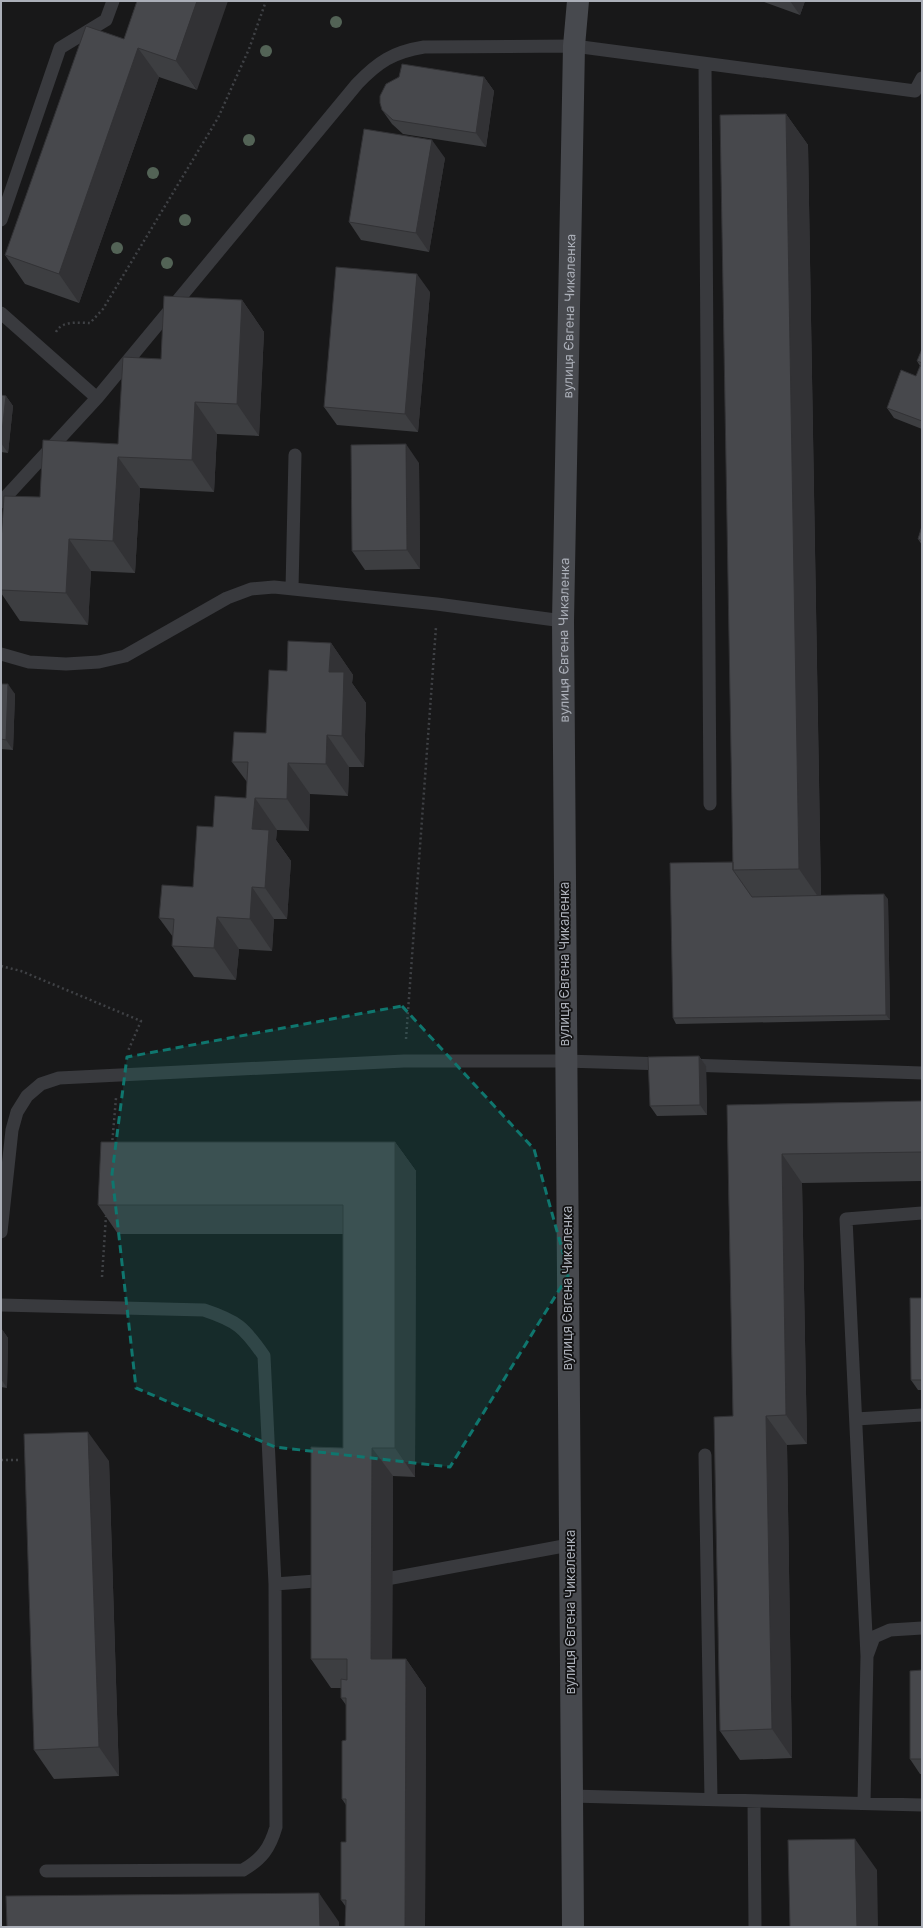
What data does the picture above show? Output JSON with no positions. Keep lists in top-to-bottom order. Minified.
{"streets":{"main road":["вулиця Євгена Чикаленка"]}}
